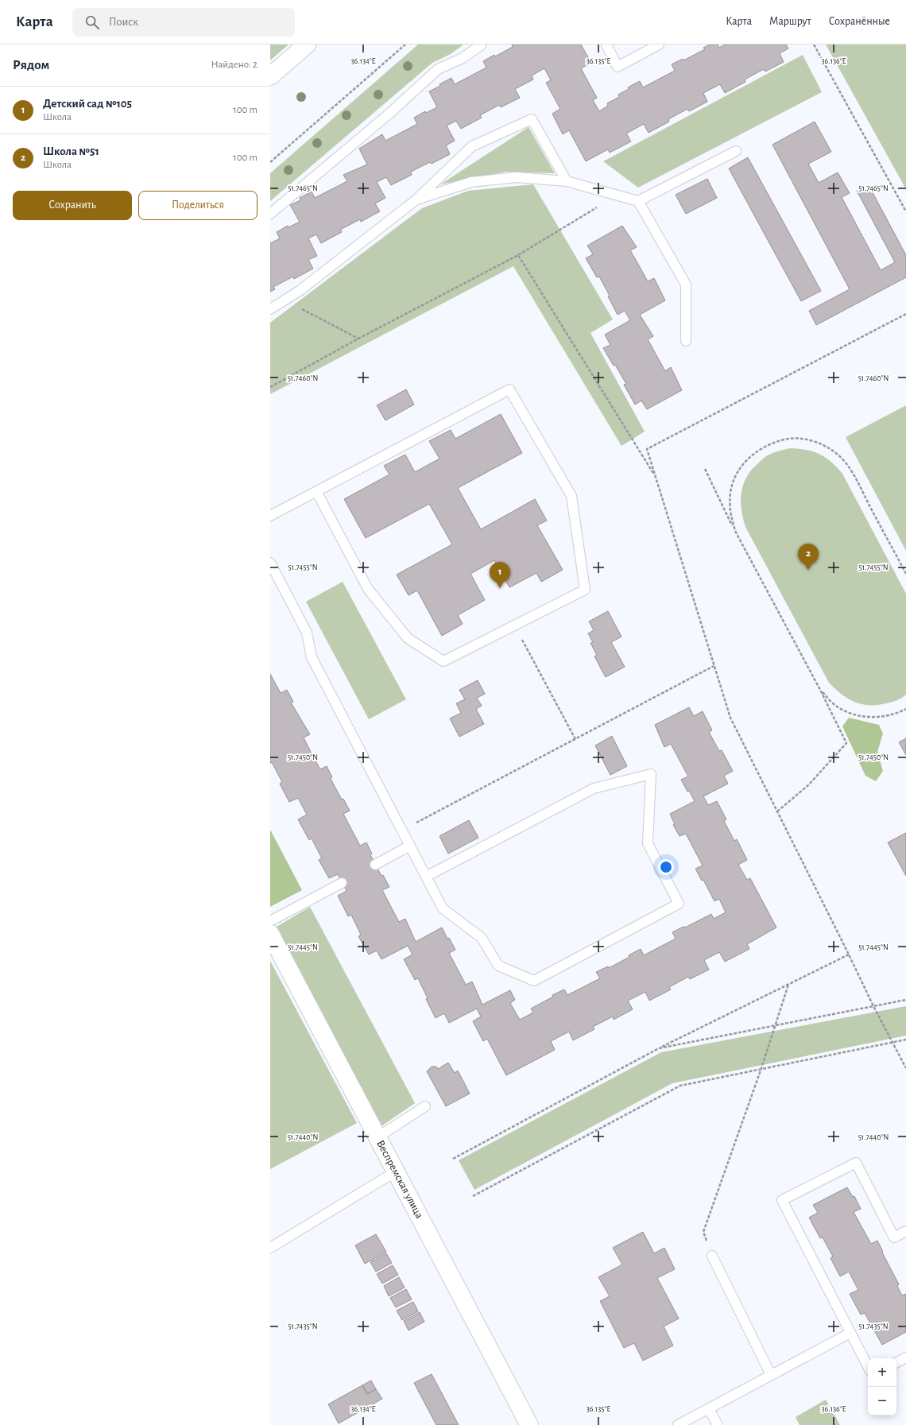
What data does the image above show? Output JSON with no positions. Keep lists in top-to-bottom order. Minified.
{"streets":{"street":["Веспремская улица"]},"page":{"header":"Карта","search":"Поиск","nav":["Карта","Маршрут","Сохранённые"],"heading":["Рядом","Найдено: 2"],"list":[{"mark":"1","name":"Детский сад №105","note":"Школа","value":"100 m"},{"mark":"2","name":"Школа №51","note":"Школа","value":"100 m"}],"buttons":["Сохранить","Поделиться"],"pins":["2","1"],"map_buttons":["+","−"]},"coordinates":["36.134°E","36.135°E","36.136°E","51.7465°N","51.7460°N","51.7455°N","51.7450°N","51.7445°N","51.7440°N","51.7435°N"]}
